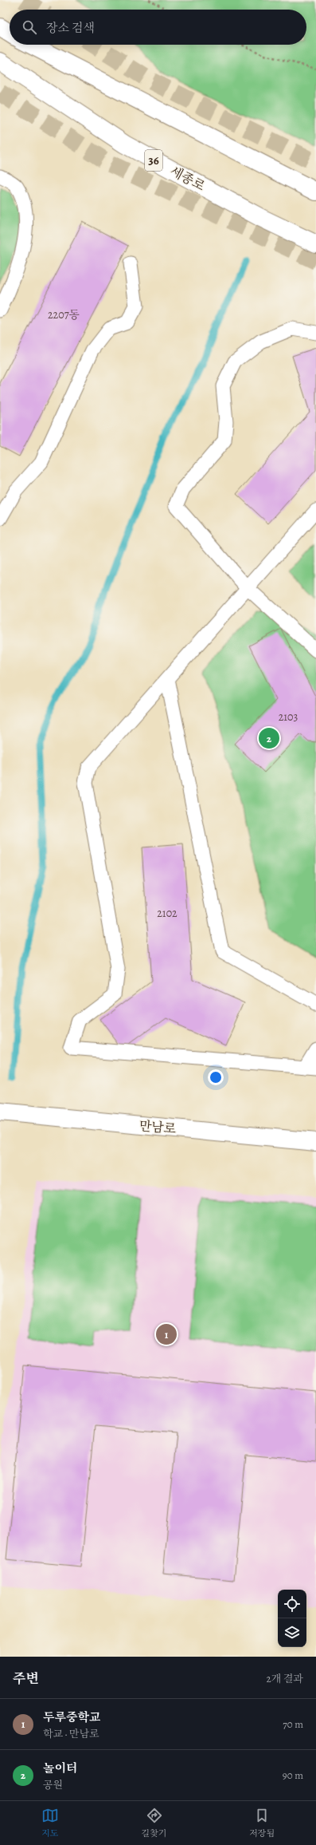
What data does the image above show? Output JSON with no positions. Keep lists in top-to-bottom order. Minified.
{"streets":{"main road":["36","세종로","만남로"]},"house_numbers":["2207동","2103","2102"],"page":{"search":"장소 검색","pins":["2","1"],"heading":["주변","2개 결과"],"list":[{"mark":"1","name":"두루중학교","note":"학교 · 만남로","value":"70 m"},{"mark":"2","name":"놀이터","note":"공원","value":"90 m"}],"nav":["지도","길찾기","저장됨"]}}
